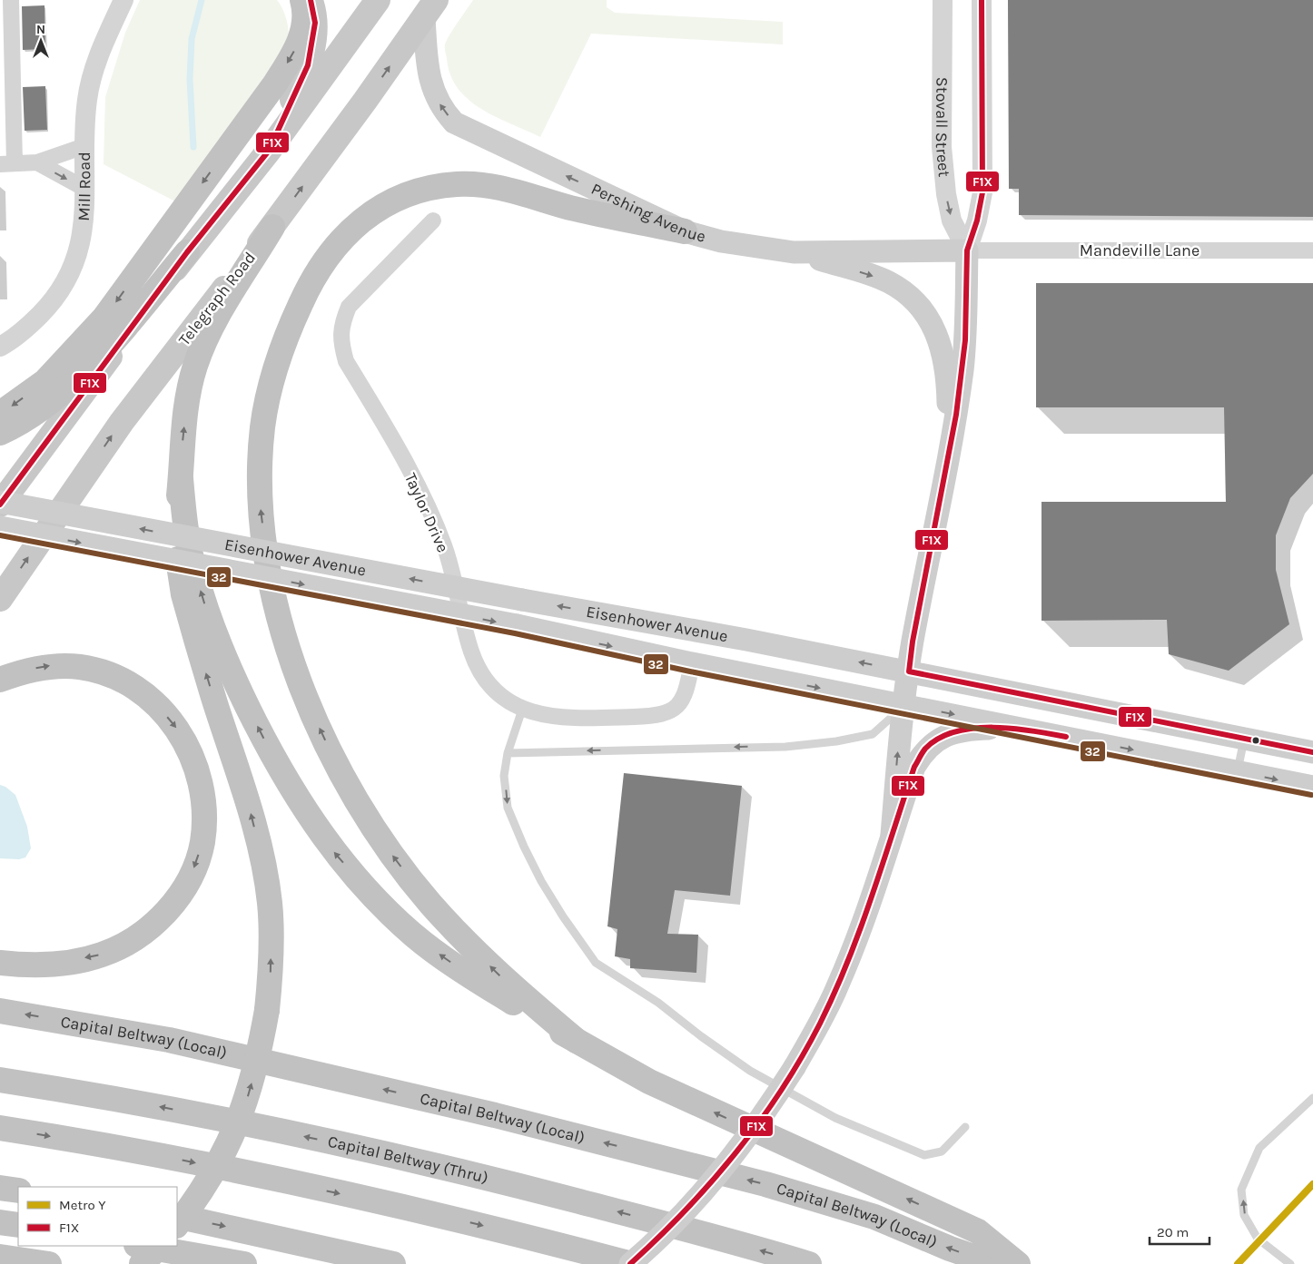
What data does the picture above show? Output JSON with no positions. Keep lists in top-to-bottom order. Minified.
{"streets":{"highway":["Capital Beltway (Local)","Capital Beltway (Thru)"],"main road":["Stovall Street","Pershing Avenue","Telegraph Road","Eisenhower Avenue"],"street":["Mill Road","Mandeville Lane","Taylor Drive"]},"crossings":[["Stovall Street","Pershing Avenue"],["Stovall Street","Mandeville Lane"],["Stovall Street","Eisenhower Avenue"],["Pershing Avenue","Mandeville Lane"],["Pershing Avenue","Telegraph Road"],["Taylor Drive","Eisenhower Avenue"]],"one_way":["Pershing Avenue"],"lines":["transit line F1X","transit line 32","metro line Y"],"legend":["Metro Y","F1X"],"scale_bar":"20 m","north":"top"}
